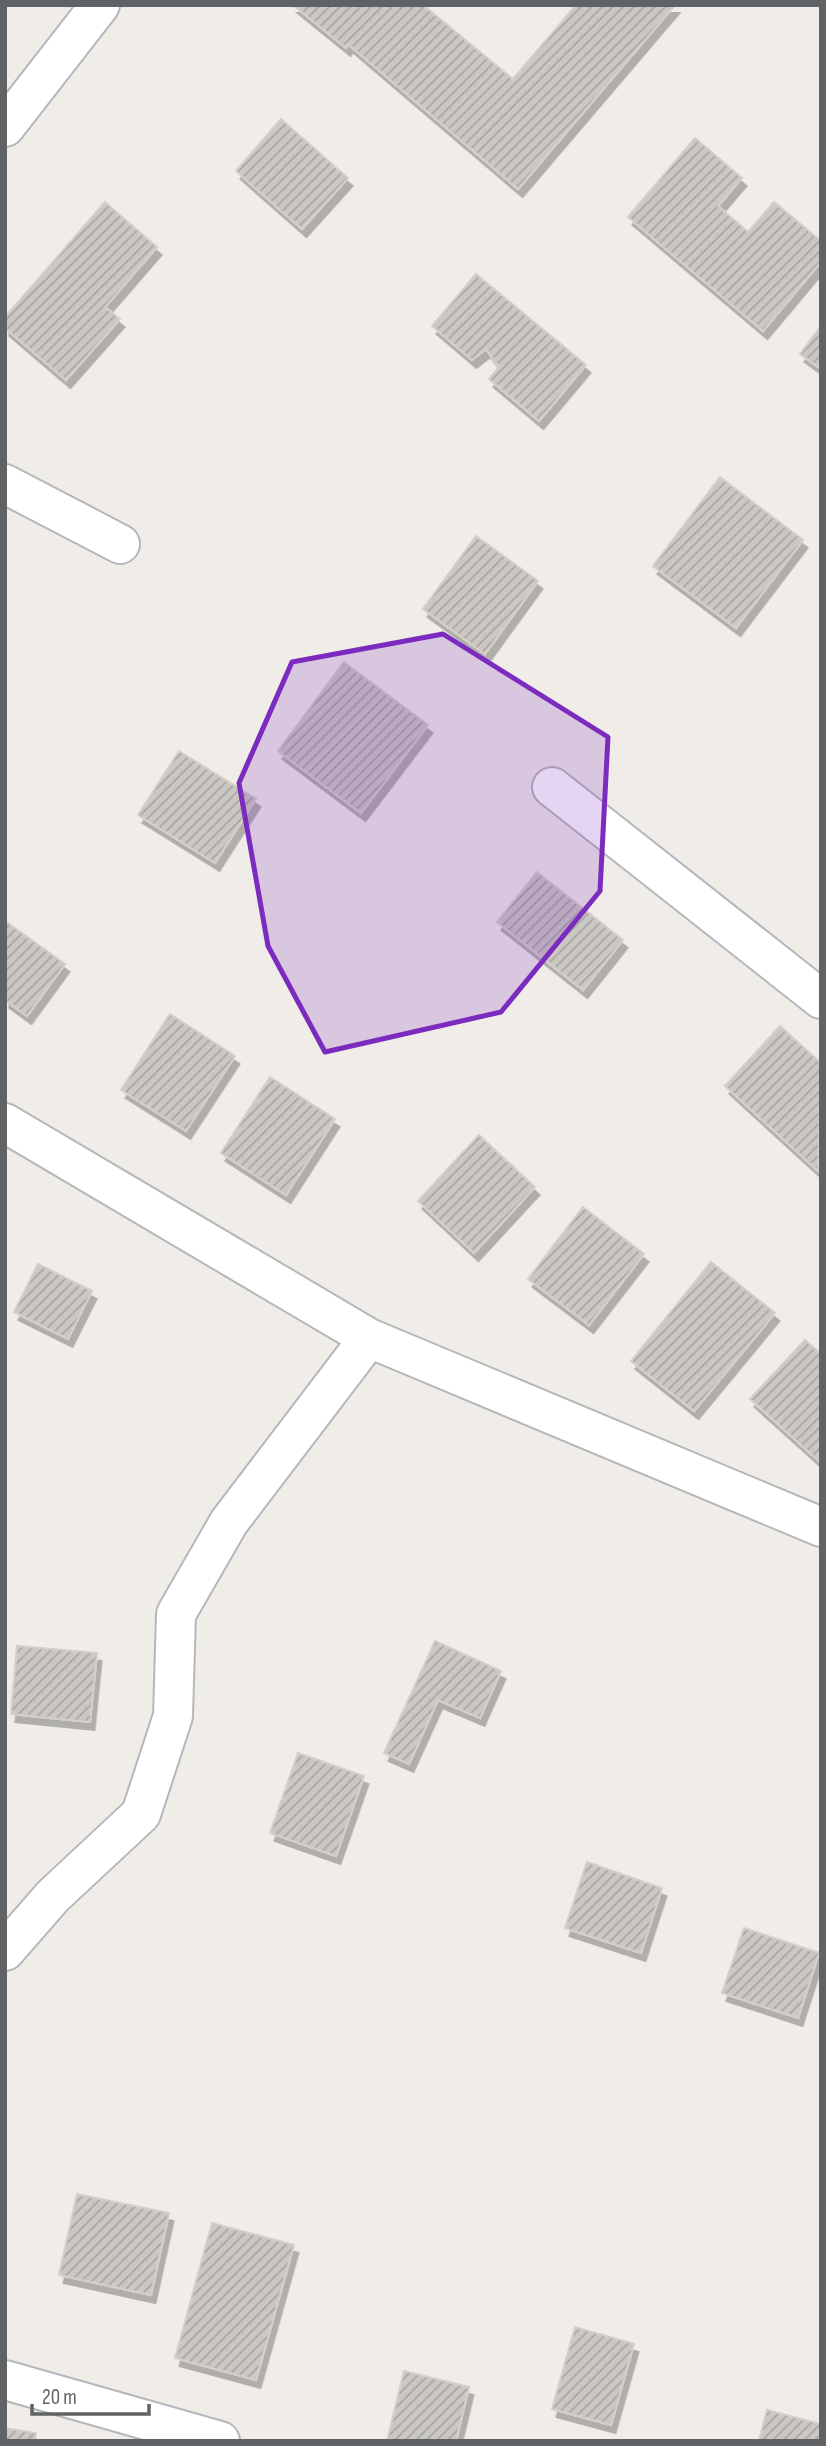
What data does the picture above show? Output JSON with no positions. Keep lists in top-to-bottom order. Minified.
{"scale_bar":"20 m"}
